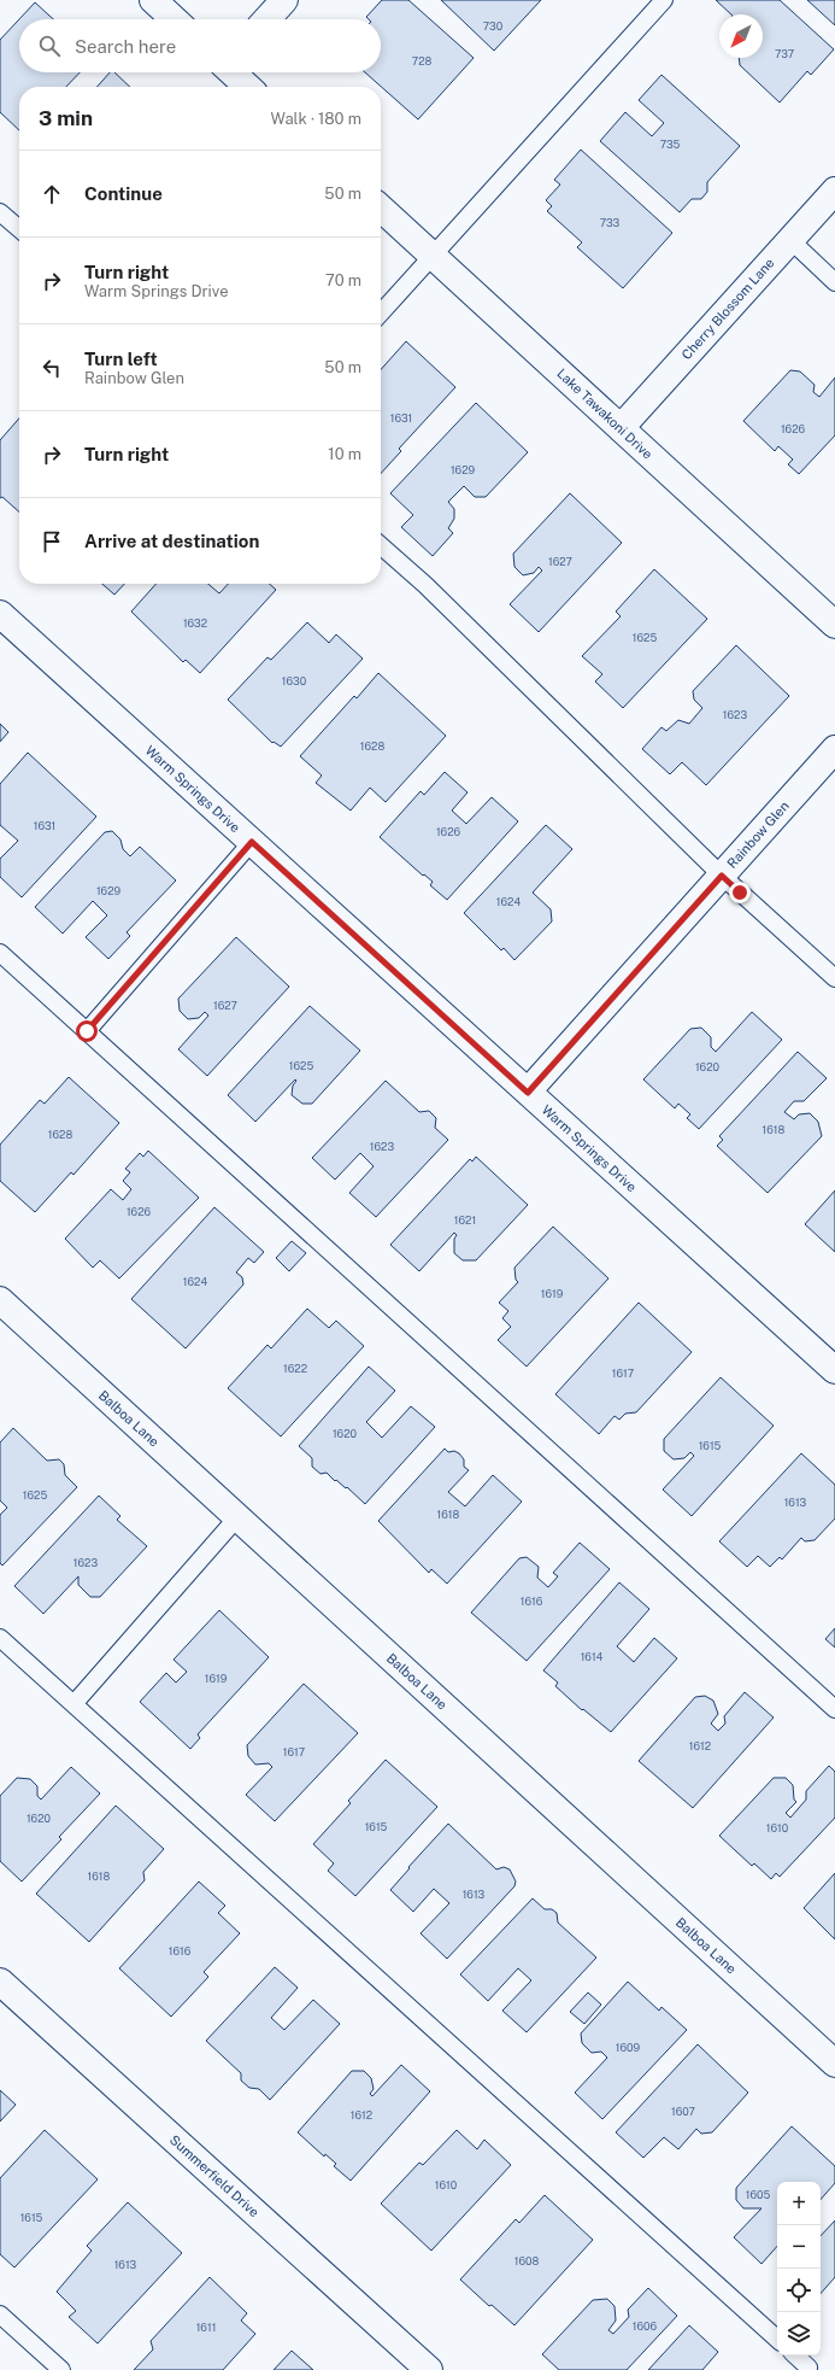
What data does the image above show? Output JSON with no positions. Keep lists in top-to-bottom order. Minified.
{"streets":{"street":["Cherry Blossom Lane","Lake Tawakoni Drive","Warm Springs Drive","Rainbow Glen","Balboa Lane","Summerfield Drive"]},"crossings":[["Cherry Blossom Lane","Lake Tawakoni Drive"],["Warm Springs Drive","Rainbow Glen"]],"house_numbers":["730","737","728","735","733","1631","1626","1629","1627","1632","1625","1630","1623","1628","1631","1626","1629","1624","1627","1625","1620","1618","1628","1623","1626","1621","1624","1619","1622","1617","1620","1615","1625","1613","1618","1623","1616","1614","1619","1612","1617","1620","1615","1610","1618","1613","1616","1609","1607","1612","1610","1605","1615","1608","1613","1606","1611"],"north":"bottom left","page":{"search":"Search here","heading":["3 min","Walk · 180 m"],"list":[["Continue","50 m"],["Turn right","Warm Springs Drive","70 m"],["Turn left","Rainbow Glen","50 m"],["Turn right","10 m"],"Arrive at destination"],"map_buttons":["+","−"]}}
